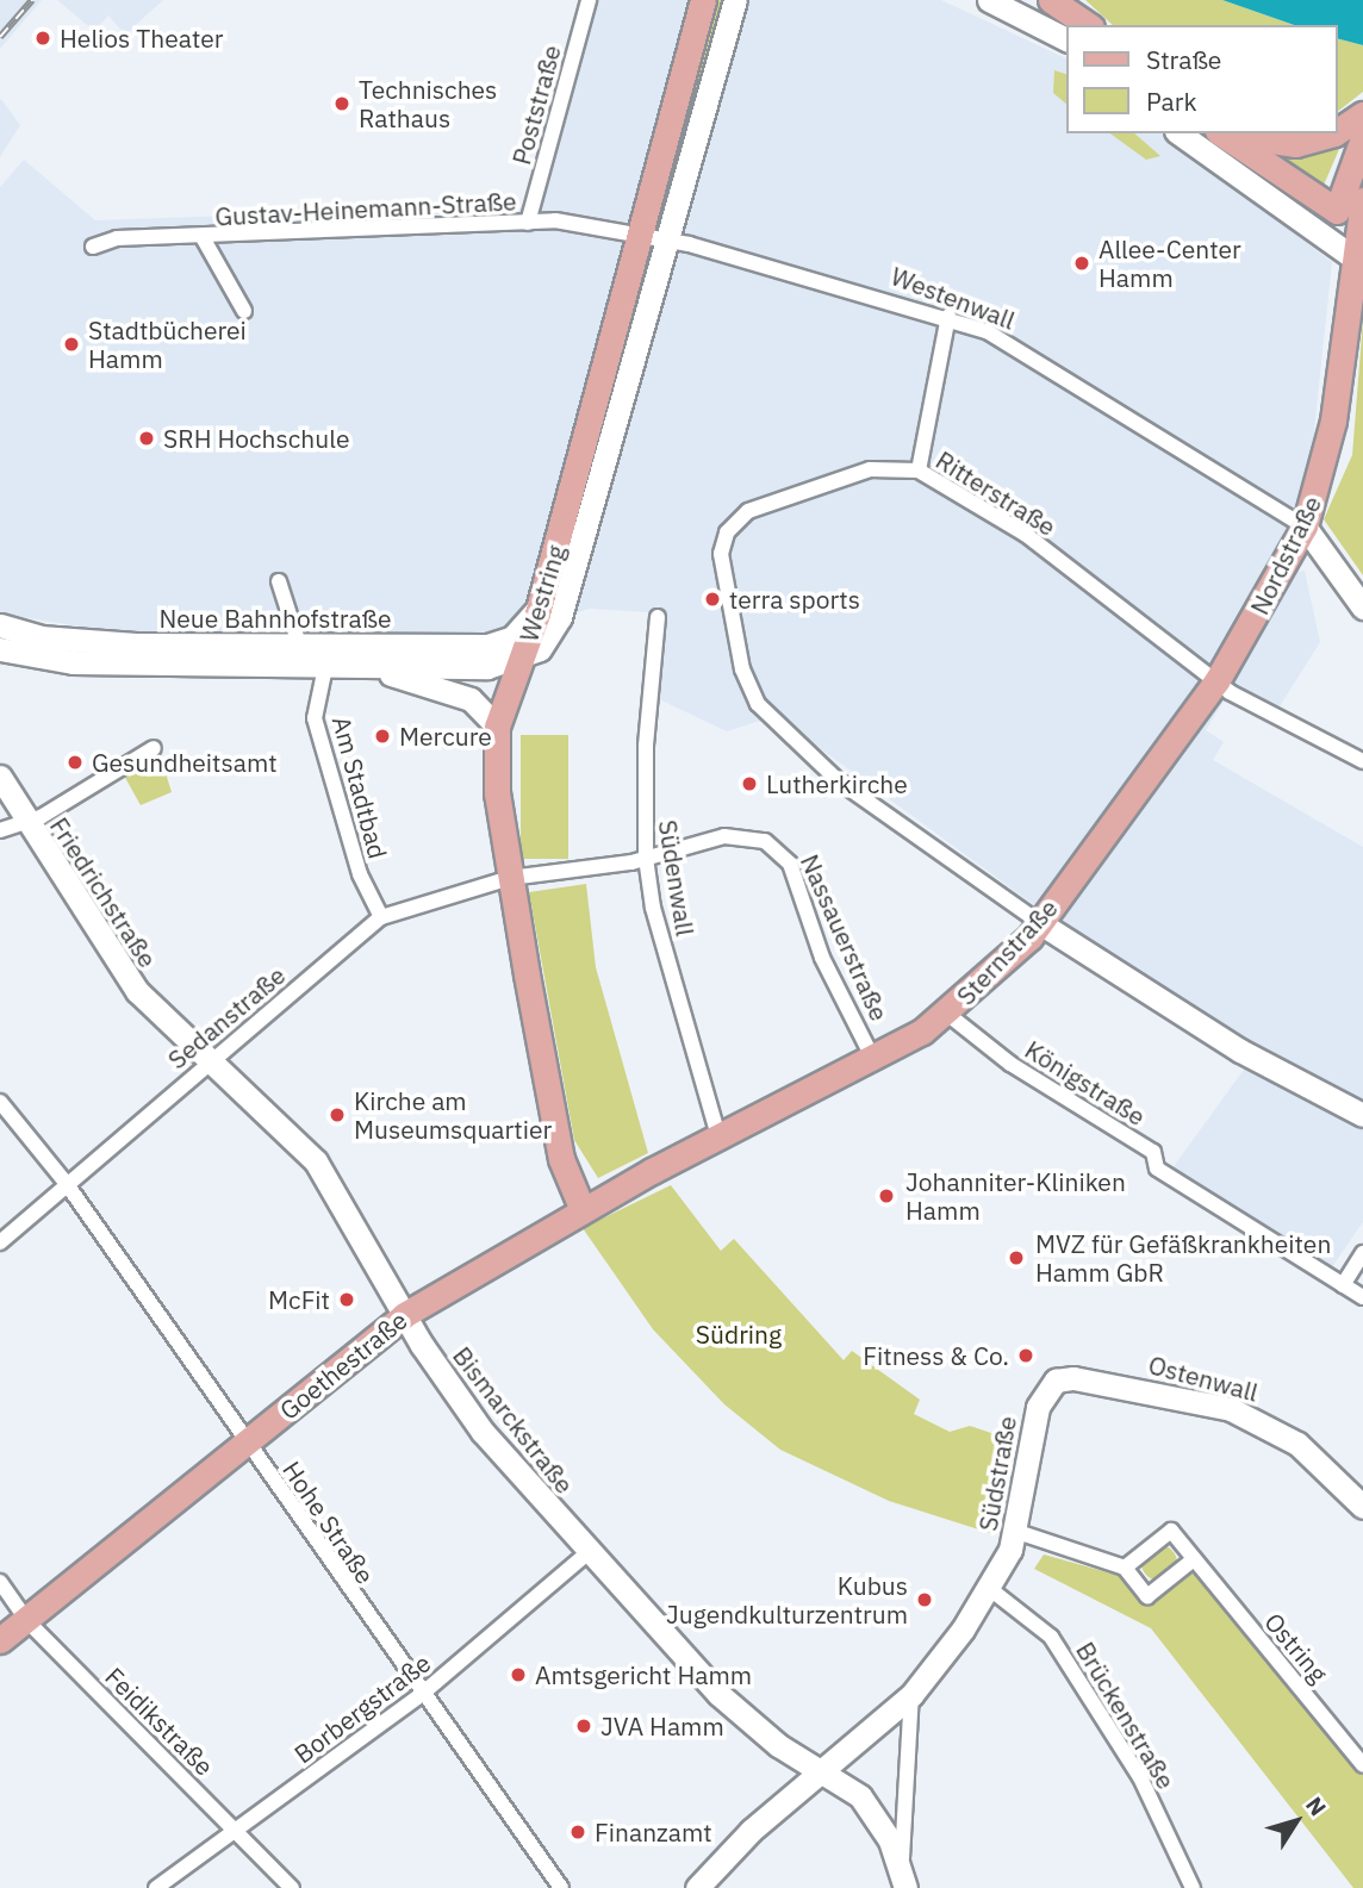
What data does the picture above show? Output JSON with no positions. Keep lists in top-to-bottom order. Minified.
{"streets":{"main road":["Nordstraße","Westring","Neue Bahnhofstraße","Friedrichstraße","Sternstraße","Goethestraße","Ostenwall","Bismarckstraße","Südstraße"],"street":["Poststraße","Gustav-Heinemann-Straße","Westenwall","Ritterstraße","Am Stadtbad","Südenwall","Nassauerstraße","Sedanstraße","Königstraße","Hohe Straße","Ostring","Borbergstraße","Brückenstraße","Feidikstraße"]},"crossings":[["Poststraße","Gustav-Heinemann-Straße"],["Gustav-Heinemann-Straße","Westenwall"],["Gustav-Heinemann-Straße","Westring"],["Westenwall","Nordstraße"],["Westenwall","Westring"],["Ritterstraße","Nordstraße"],["Ritterstraße","Sternstraße"],["Nordstraße","Sternstraße"],["Westring","Neue Bahnhofstraße"],["Neue Bahnhofstraße","Am Stadtbad"],["Am Stadtbad","Sedanstraße"],["Südenwall","Sternstraße"],["Südenwall","Sedanstraße"],["Südenwall","Goethestraße"],["Friedrichstraße","Sedanstraße"],["Friedrichstraße","Bismarckstraße"],["Nassauerstraße","Sternstraße"],["Nassauerstraße","Sedanstraße"],["Sternstraße","Königstraße"],["Sternstraße","Goethestraße"],["Sedanstraße","Bismarckstraße"],["Sedanstraße","Hohe Straße"],["Goethestraße","Bismarckstraße"],["Goethestraße","Hohe Straße"],["Goethestraße","Feidikstraße"],["Ostenwall","Südstraße"],["Bismarckstraße","Südstraße"],["Bismarckstraße","Borbergstraße"],["Südstraße","Brückenstraße"],["Hohe Straße","Borbergstraße"],["Borbergstraße","Feidikstraße"]],"parks":["Südring"],"places":["Helios Theater","Technisches Rathaus","Allee-Center Hamm","Stadtbücherei Hamm","SRH Hochschule","terra sports","Mercure","Gesundheitsamt","Lutherkirche","Kirche am Museumsquartier","Johanniter-Kliniken Hamm","MVZ für Gefäßkrankheiten Hamm GbR","McFit","Fitness & Co.","Kubus Jugendkulturzentrum","Amtsgericht Hamm","JVA Hamm","Finanzamt"],"legend":["Straße","Park"],"north":"top right"}
